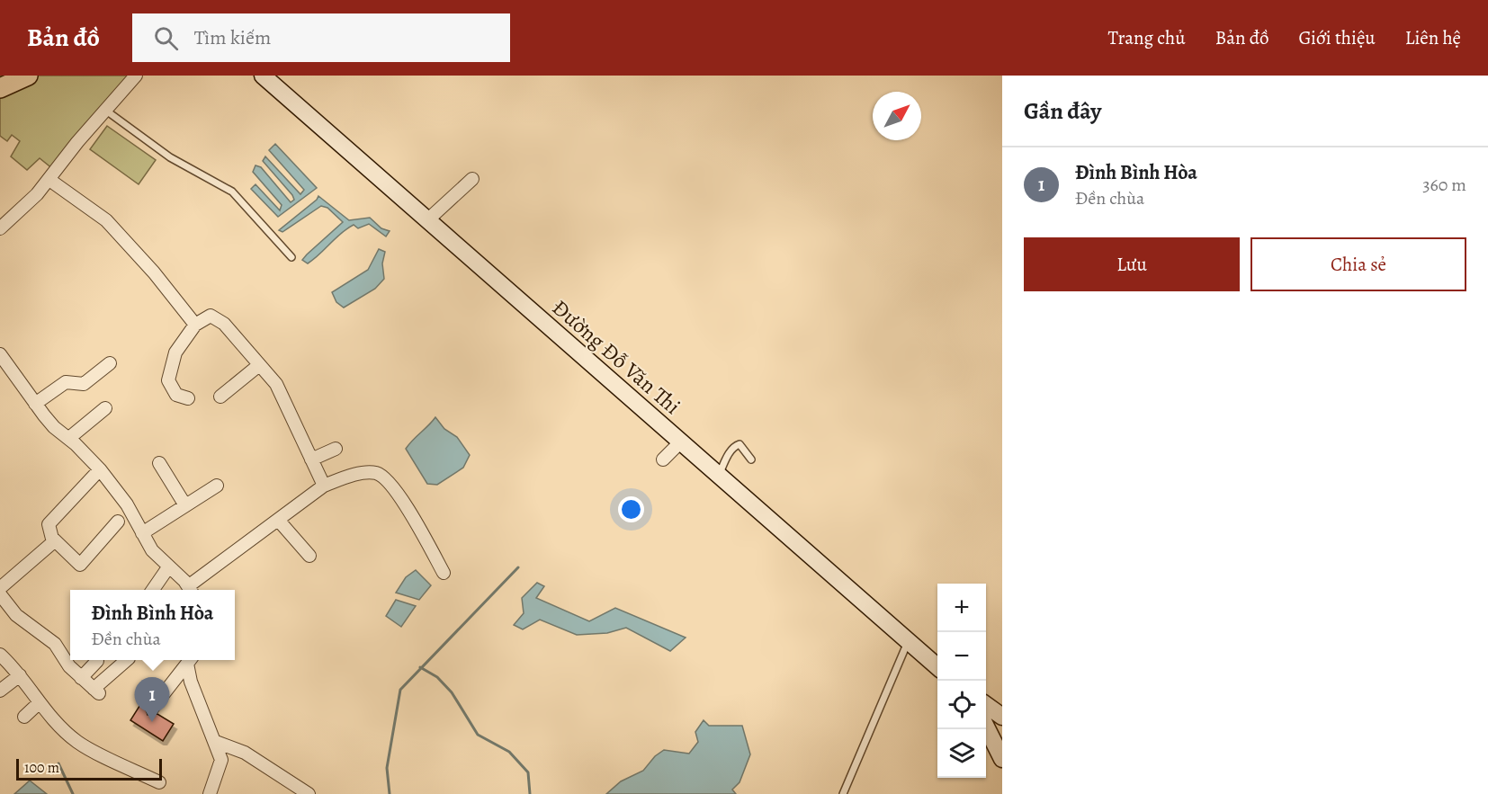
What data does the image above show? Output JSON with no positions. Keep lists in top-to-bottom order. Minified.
{"streets":{"street":["Đường Đỗ Văn Thi"]},"scale_bar":"100 m","north":"top right","page":{"header":"Bản đồ","search":"Tìm kiếm","nav":["Trang chủ","Bản đồ","Giới thiệu","Liên hệ"],"heading":"Gần đây","list":[{"mark":"1","name":"Đình Bình Hòa","note":"Đền chùa","value":"360 m"}],"buttons":["Lưu","Chia sẻ"],"map_buttons":["+","−"],"popup":["Đình Bình Hòa","Đền chùa"],"pins":"1","scale":"100 m"}}
